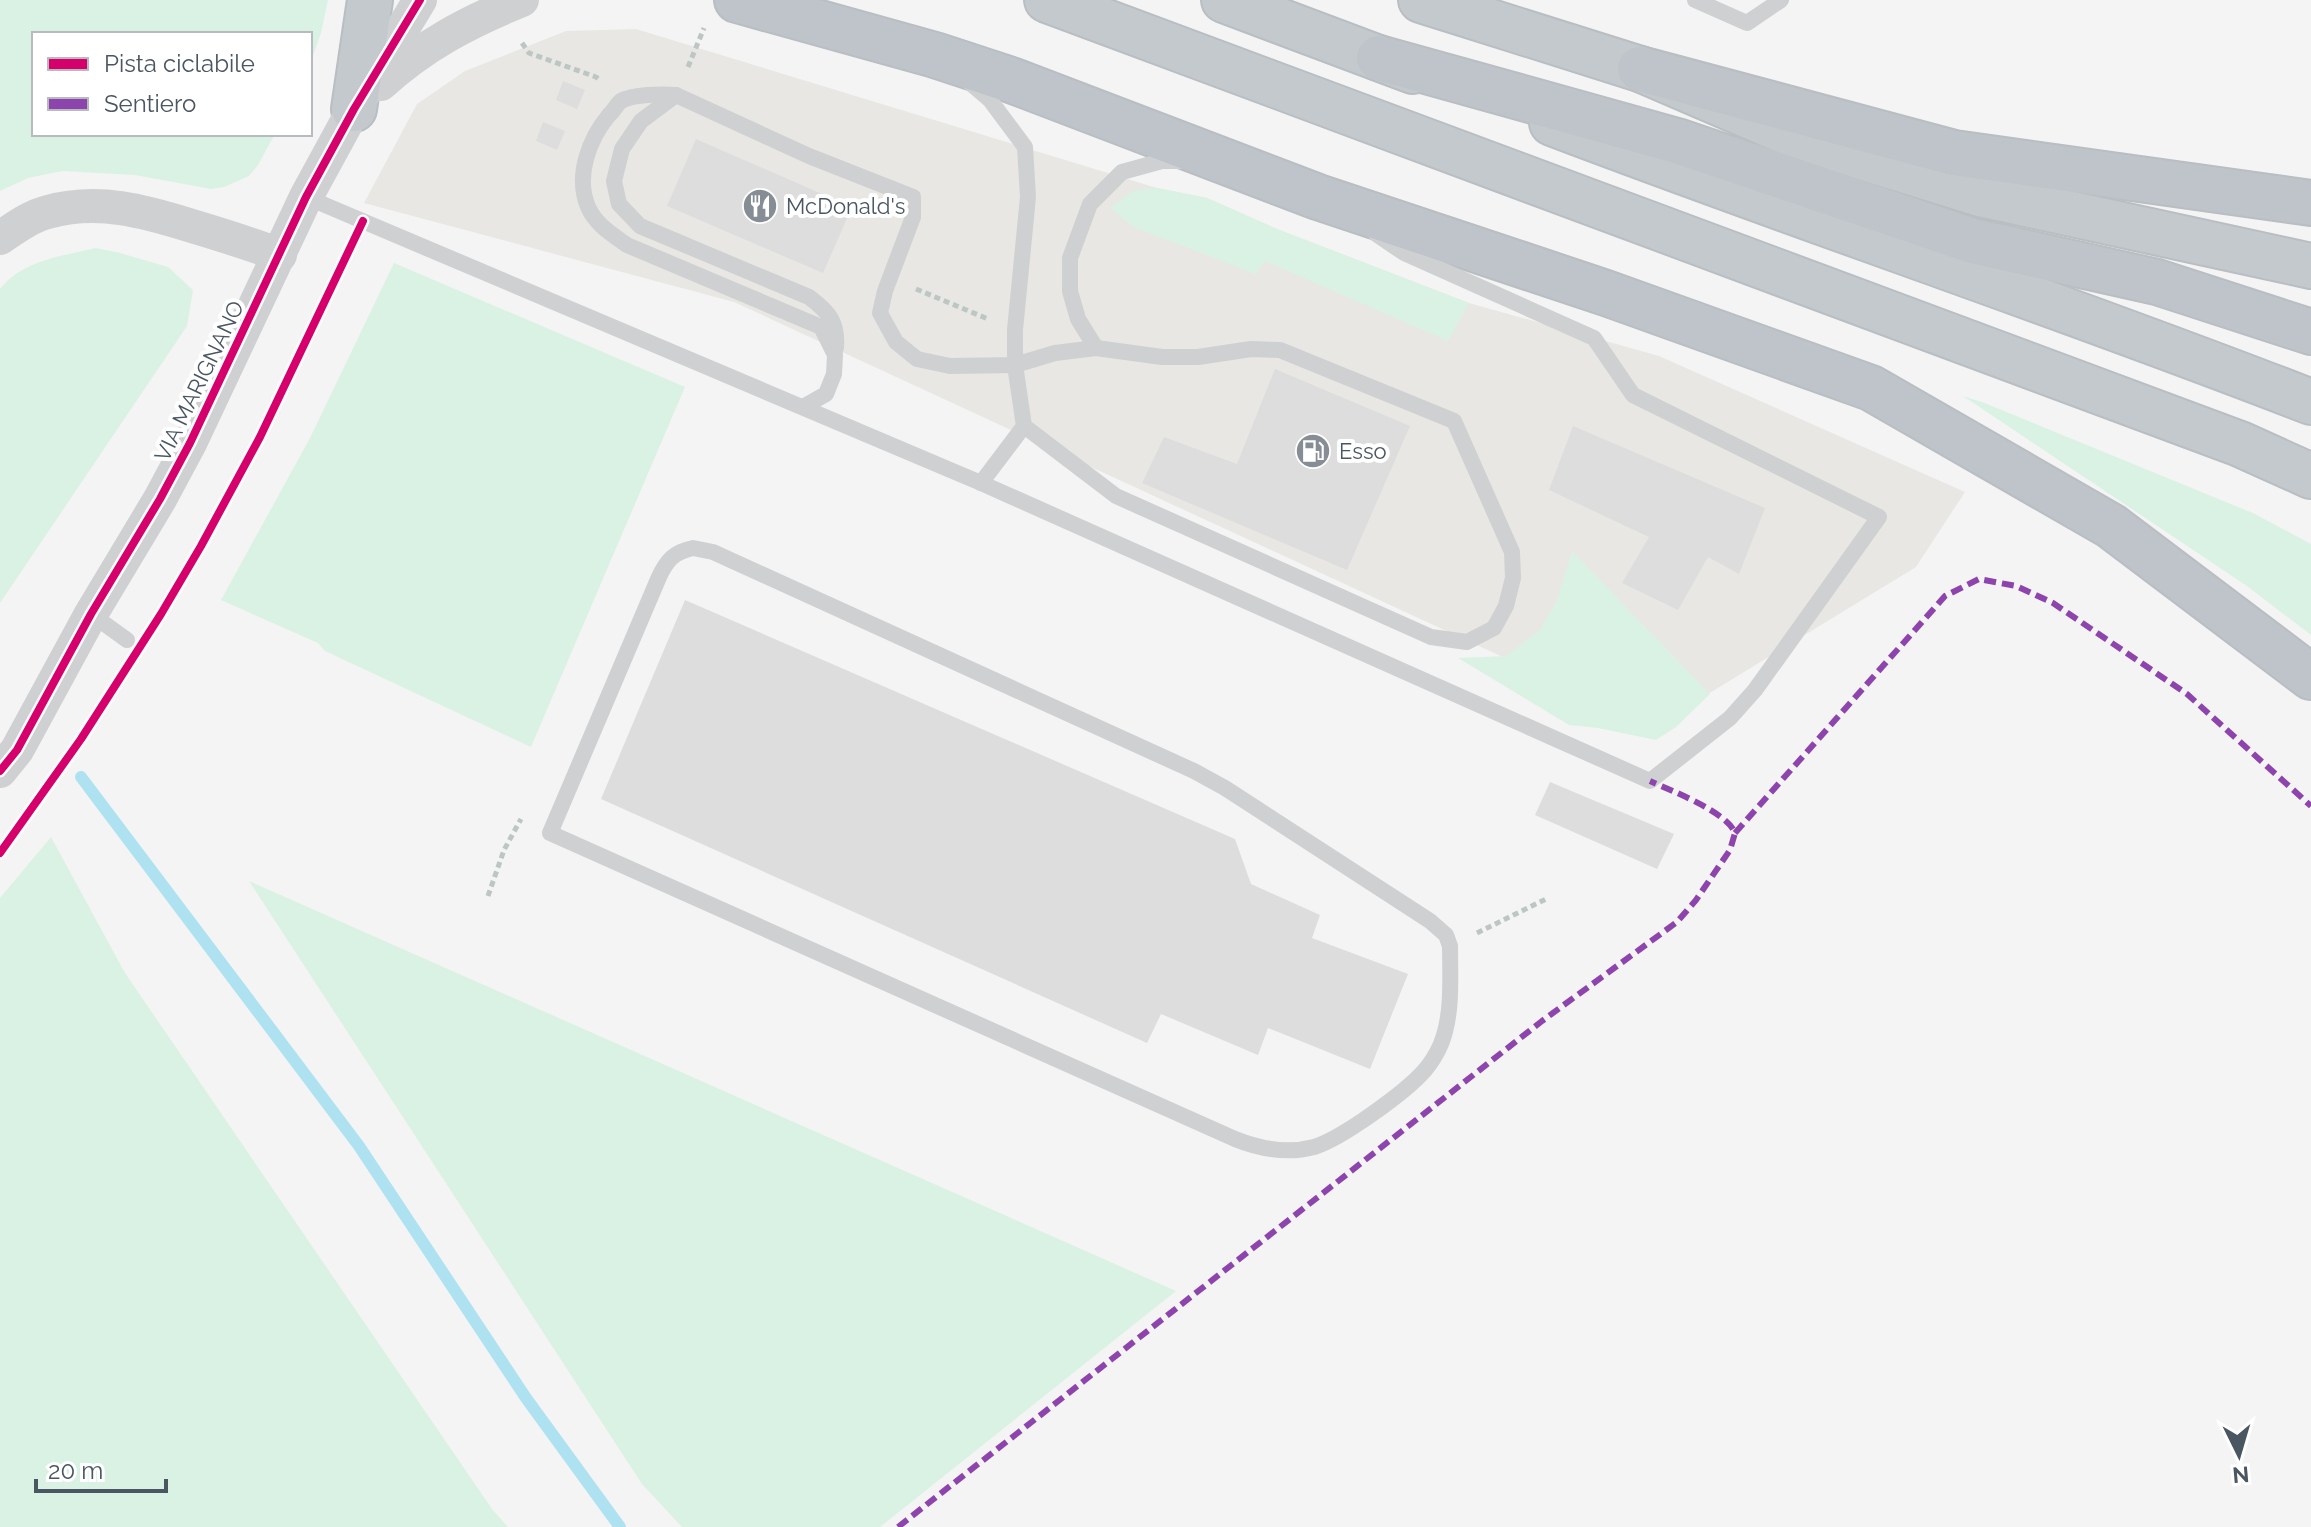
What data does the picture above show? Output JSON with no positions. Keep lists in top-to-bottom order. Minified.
{"streets":{"street":["VIA MARIGNANO"]},"places":{"restaurant":["McDonald's"],"fuel station":["Esso"]},"legend":["Pista ciclabile","Sentiero"],"scale_bar":"20 m","north":"bottom"}
